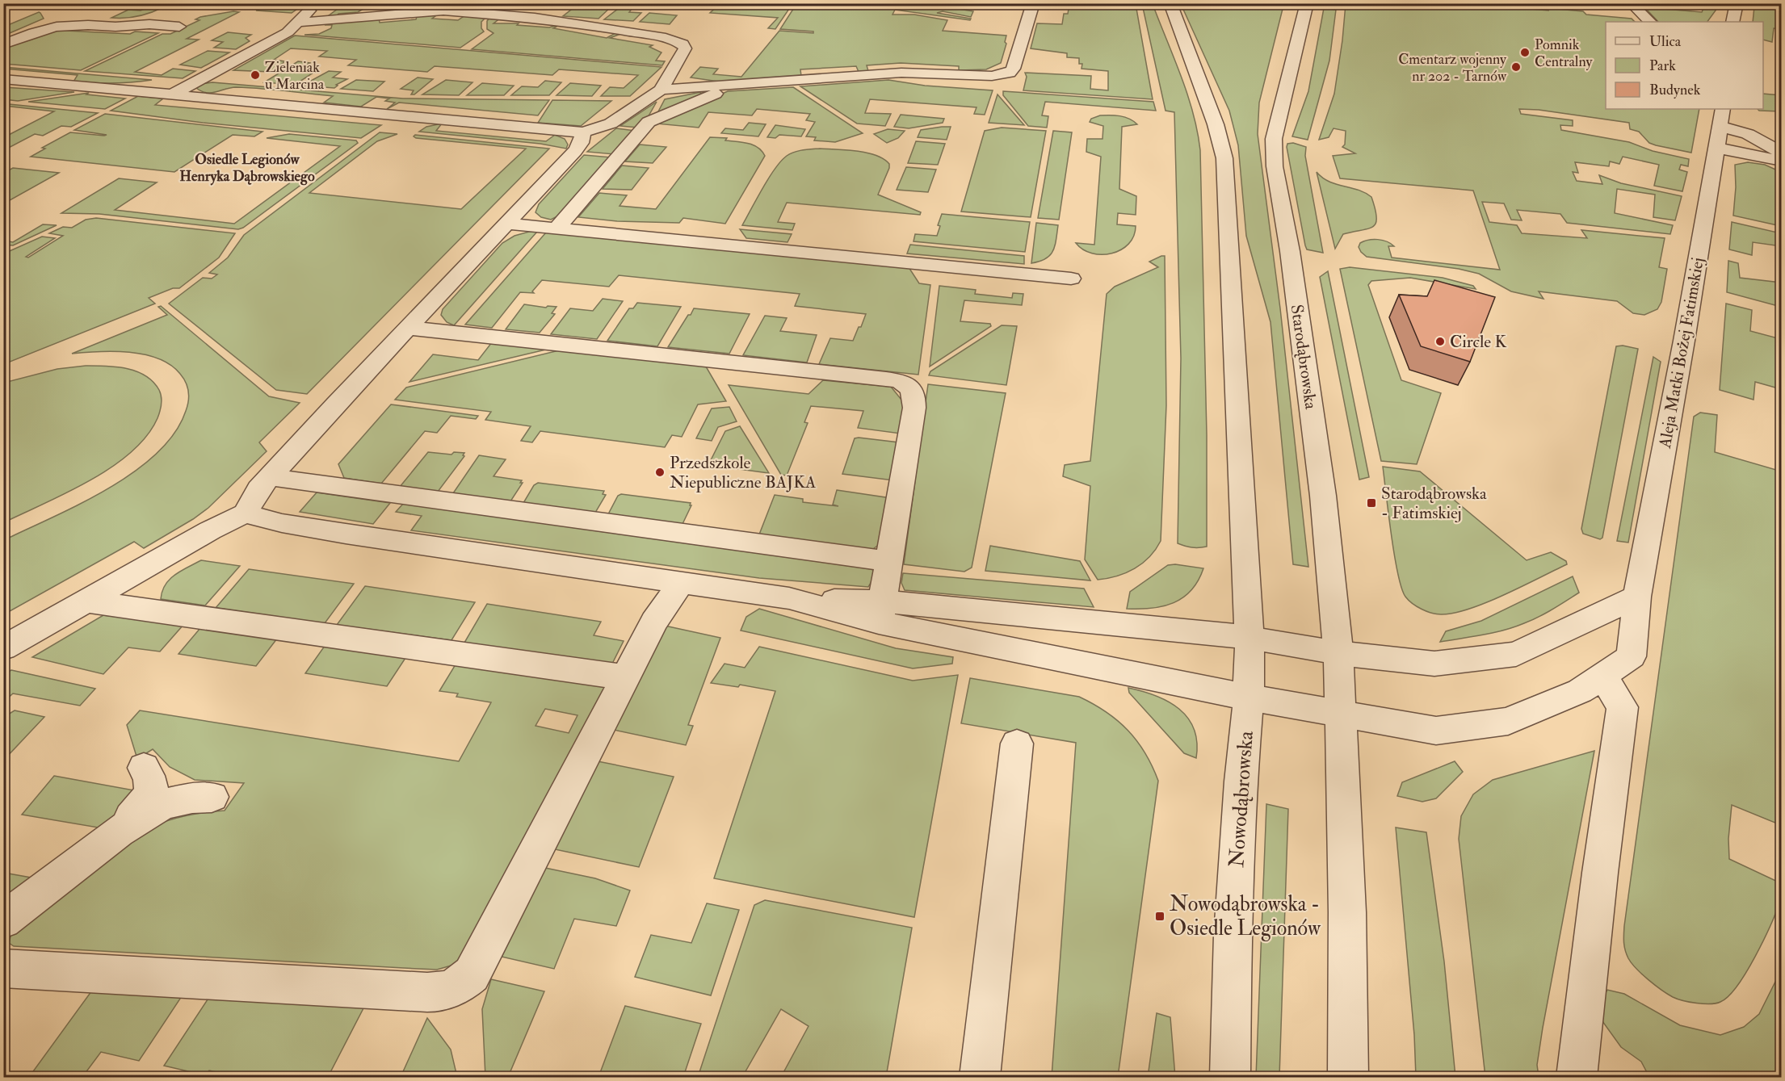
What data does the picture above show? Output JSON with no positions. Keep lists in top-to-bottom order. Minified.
{"streets":{"street":["Aleja Matki Bożej Fatimskiej","Starodąbrowska","Nowodąbrowska"]},"crossings":[["Aleja Matki Bożej Fatimskiej","Starodąbrowska"],["Aleja Matki Bożej Fatimskiej","Nowodąbrowska"]],"districts":["Osiedle Legionów Henryka Dąbrowskiego"],"places":{"other":["Pomnik Centralny","Cmentarz wojenny nr 202 - Tarnów","Zieleniak u Marcina","Circle K","Przedszkole Niepubliczne BAJKA"],"transit":["Starodąbrowska - Fatimskiej","Nowodąbrowska - Osiedle Legionów"]},"legend":["Ulica","Park","Budynek"]}
